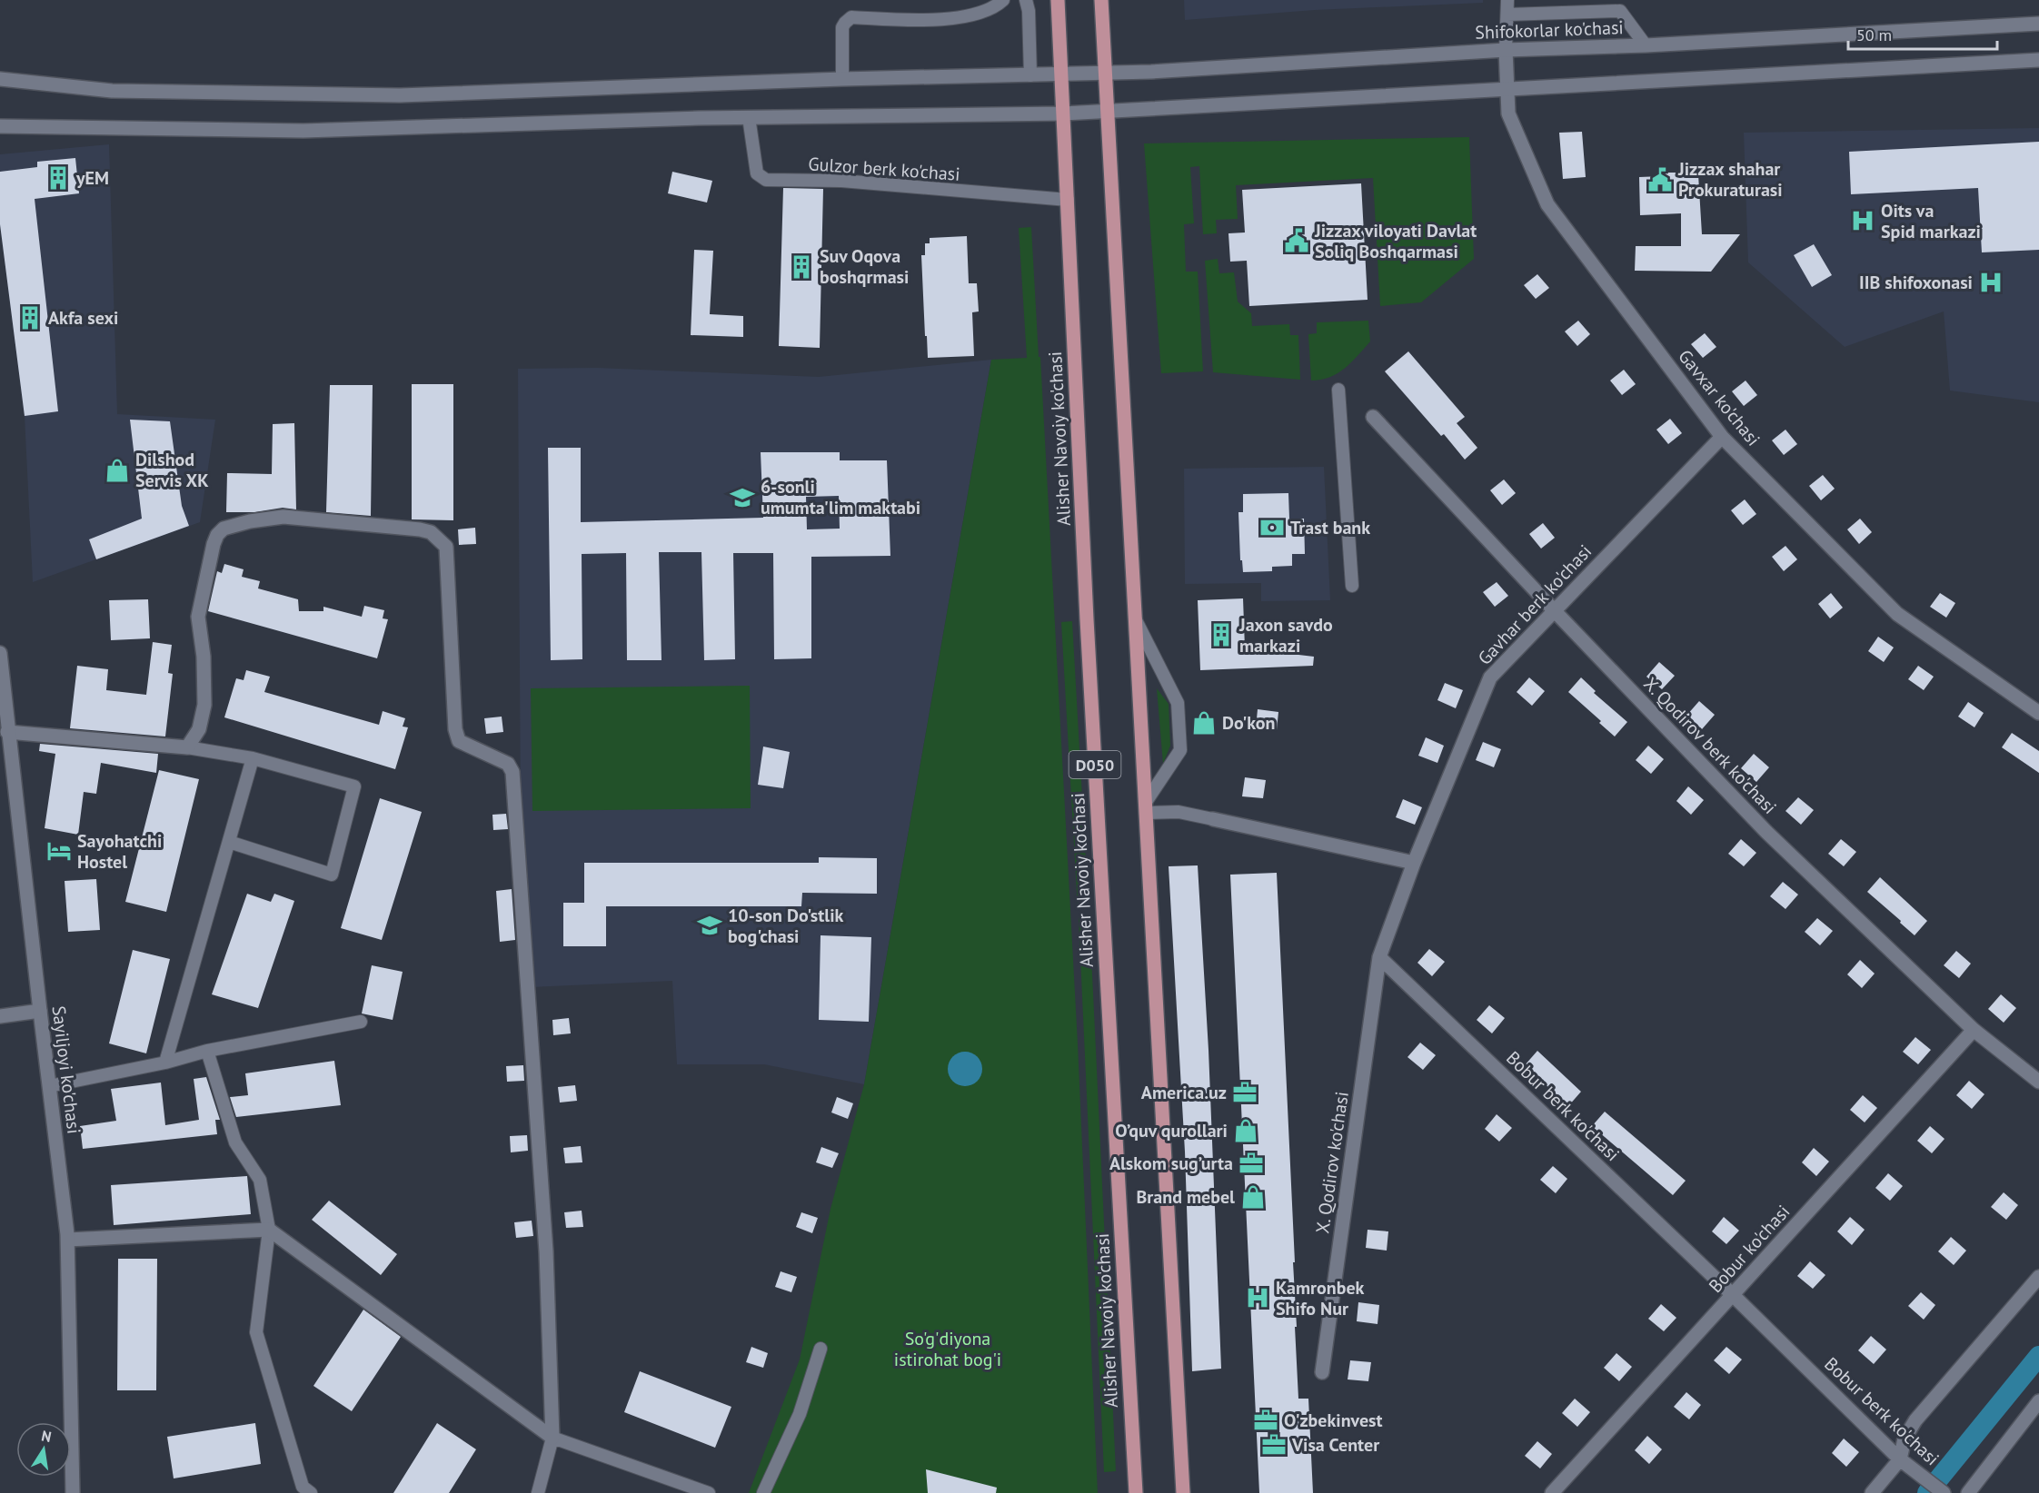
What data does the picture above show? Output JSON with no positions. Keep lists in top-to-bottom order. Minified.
{"streets":{"main road":["Alisher Navoiy ko'chasi","D050"],"street":["Shifokorlar ko'chasi","Gavxar ko'chasi","Gavhar berk ko'chasi","X. Qodirov berk ko'chasi","Sayiljoyi ko'chasi","Bobur berk ko'chasi","X. Qodirov ko'chasi","Bobur ko'chasi"],"lane":["Gulzor berk ko'chasi"]},"crossings":[["Shifokorlar ko'chasi","Gavxar ko'chasi"],["Shifokorlar ko'chasi","Alisher Navoiy ko'chasi"],["Shifokorlar ko'chasi","D050"],["Gulzor berk ko'chasi","Alisher Navoiy ko'chasi"],["Gavxar ko'chasi","Gavhar berk ko'chasi"],["Gavhar berk ko'chasi","X. Qodirov berk ko'chasi"],["X. Qodirov berk ko'chasi","Bobur ko'chasi"],["Bobur berk ko'chasi","X. Qodirov ko'chasi"],["Bobur berk ko'chasi","Bobur ko'chasi"]],"parks":["So'g'diyona istirohat bog'i"],"places":{"building":["yEM","Suv Oqova boshqrmasi","Akfa sexi","Jaxon savdo markazi"],"public building":["Jizzax shahar Prokuraturasi","Jizzax viloyati Davlat Soliq Boshqarmasi"],"hospital":["Oits va Spid markazi","IIB shifoxonasi","Kamronbek Shifo Nur"],"shop":["Dilshod Servis XK","Do'kon","O’quv qurollari","Brand mebel"],"school or university":["6-sonli umumta'lim maktabi","10-son Do'stlik bog'chasi"],"bank":["Trast bank"],"hotel":["Sayohatchi Hostel"],"office":["America.uz","Alskom sug’urta","O'zbekinvest","Visa Center"]},"scale_bar":"50 m","north":"top"}
